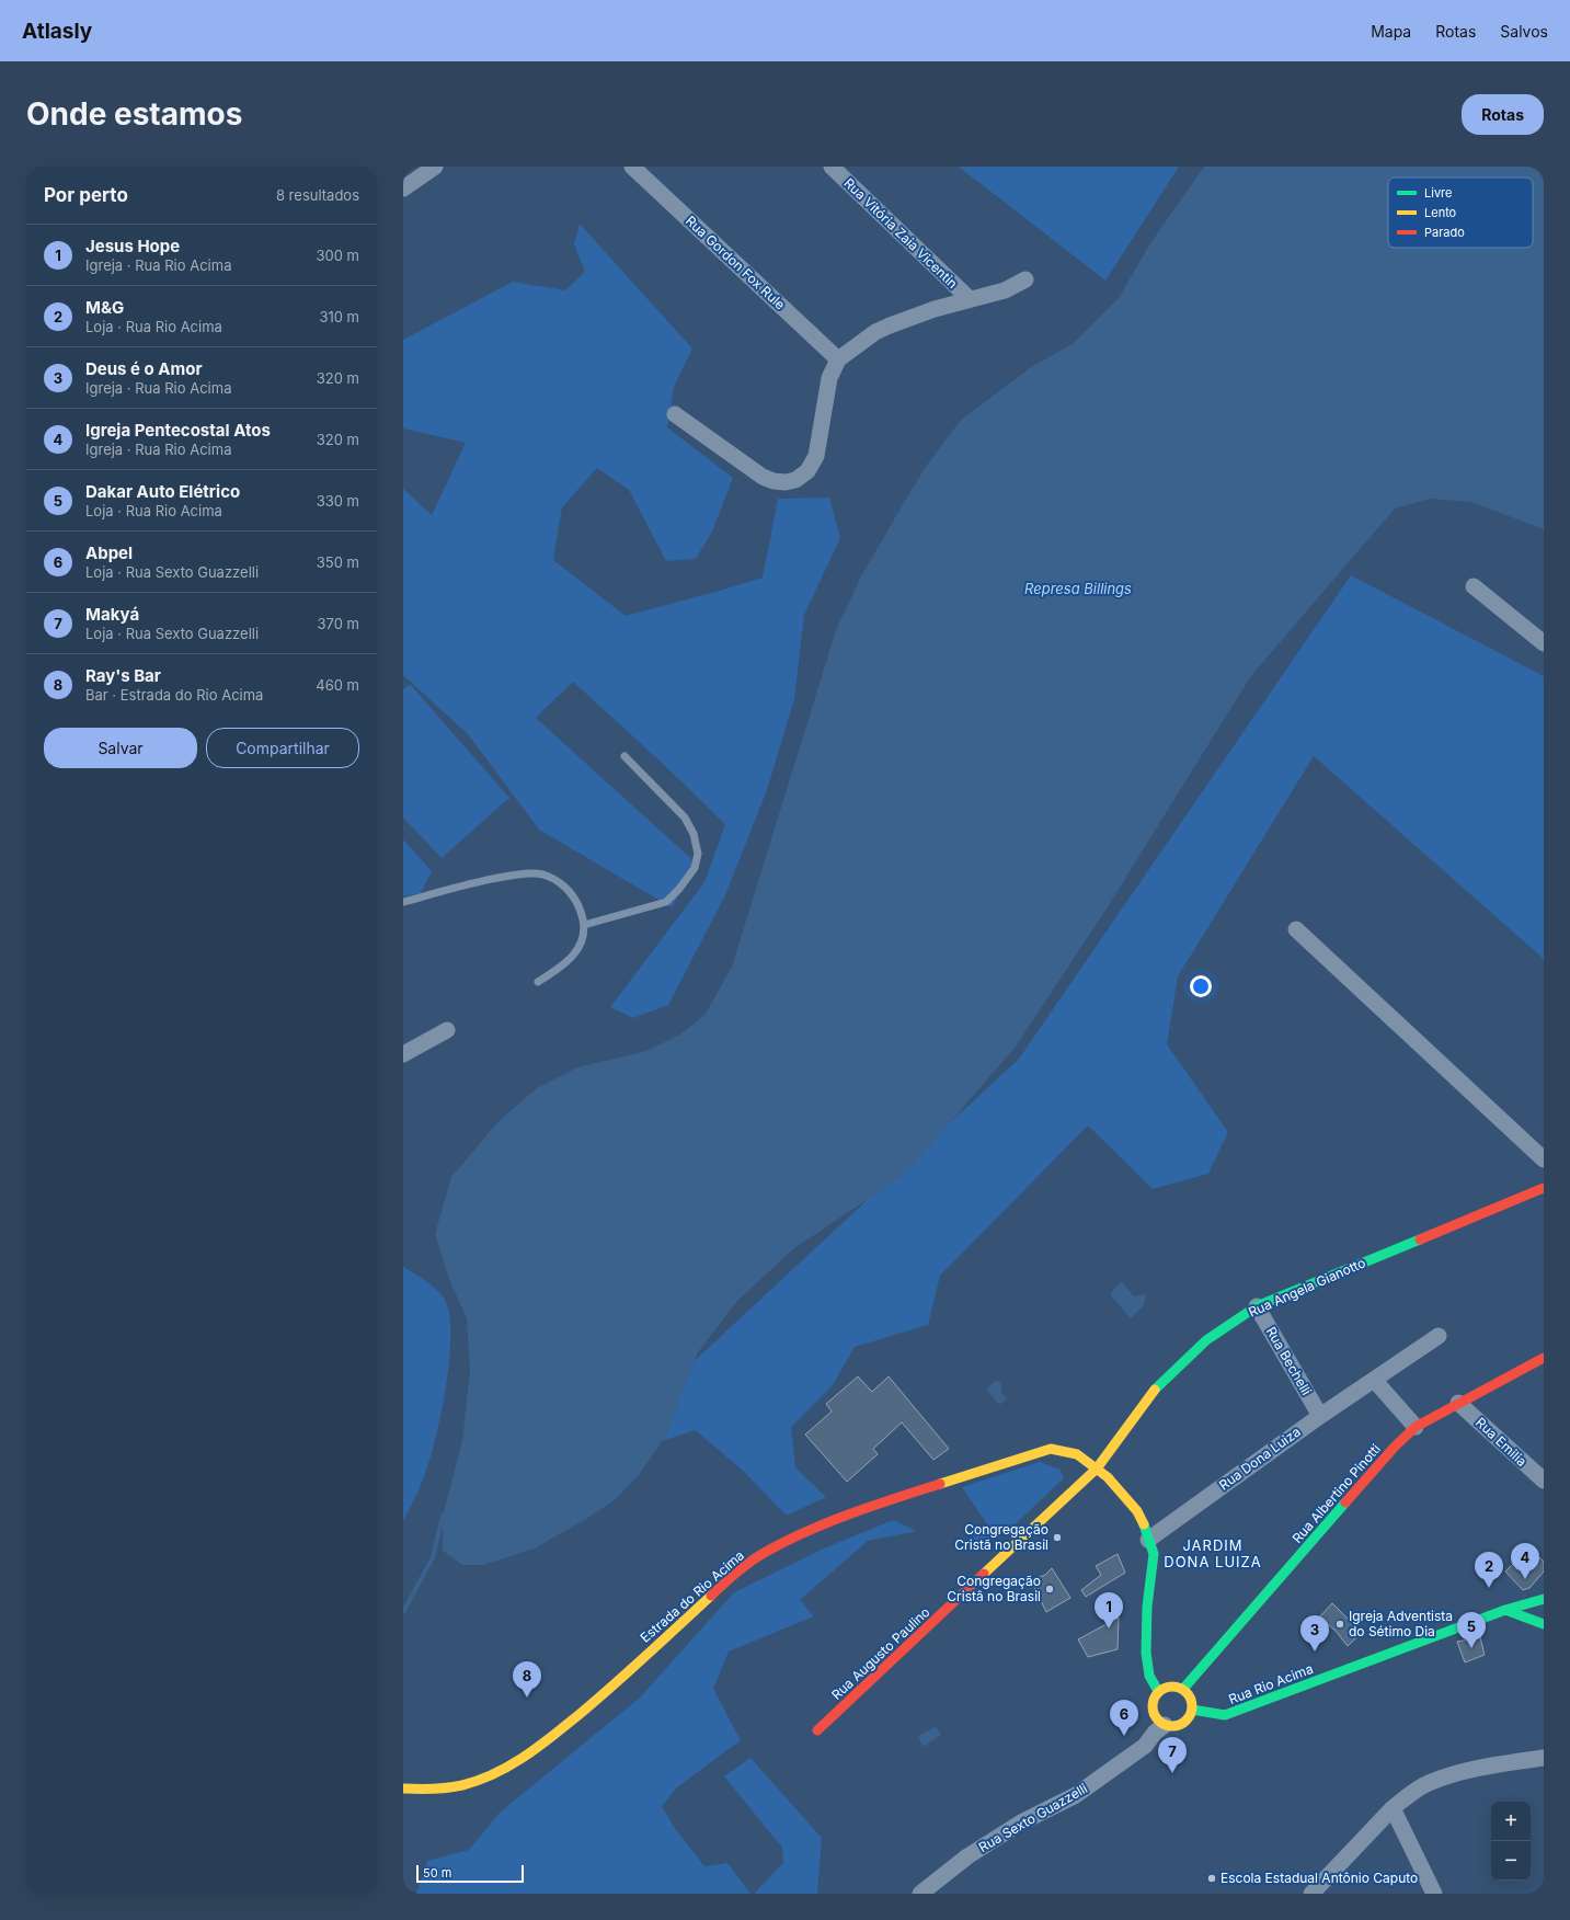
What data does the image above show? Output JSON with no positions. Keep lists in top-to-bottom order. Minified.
{"streets":{"main road":["Rua Angela Gianotto","Rua Albertino Pinotti","Estrada do Rio Acima","Rua Augusto Paulino","Rua Rio Acima"],"street":["Rua Vitória Zaia Vicentin","Rua Gordon Fox Rule","Rua Bechelli","Rua Emilia","Rua Dona Luiza","Rua Sexto Guazzelli"]},"crossings":[["Rua Angela Gianotto","Rua Bechelli"],["Rua Angela Gianotto","Estrada do Rio Acima"],["Rua Angela Gianotto","Rua Augusto Paulino"],["Rua Bechelli","Rua Dona Luiza"],["Rua Emilia","Rua Albertino Pinotti"],["Rua Albertino Pinotti","Rua Rio Acima"],["Rua Albertino Pinotti","Rua Sexto Guazzelli"],["Estrada do Rio Acima","Rua Augusto Paulino"],["Rua Rio Acima","Rua Sexto Guazzelli"]],"districts":["JARDIM DONA LUIZA"],"water":["Represa Billings"],"places":["Congregação Cristã no Brasil","Congregação Cristâ no Brasil","Igreja Adventista do Sétimo Dia","Escola Estadual Antônio Caputo"],"legend":["Livre","Lento","Parado"],"scale_bar":"50 m","page":{"header":"Atlasly","nav":["Mapa","Rotas","Salvos"],"buttons":["Rotas",["Salvar","Compartilhar"]],"title":"Onde estamos","heading":["Por perto","8 resultados"],"list":[{"mark":"1","name":"Jesus Hope","note":"Igreja · Rua Rio Acima","value":"300 m"},{"mark":"2","name":"M&G","note":"Loja · Rua Rio Acima","value":"310 m"},{"mark":"3","name":"Deus é o Amor","note":"Igreja · Rua Rio Acima","value":"320 m"},{"mark":"4","name":"Igreja Pentecostal Atos","note":"Igreja · Rua Rio Acima","value":"320 m"},{"mark":"5","name":"Dakar Auto Elétrico","note":"Loja · Rua Rio Acima","value":"330 m"},{"mark":"6","name":"Abpel","note":"Loja · Rua Sexto Guazzelli","value":"350 m"},{"mark":"7","name":"Makyá","note":"Loja · Rua Sexto Guazzelli","value":"370 m"},{"mark":"8","name":"Ray's Bar","note":"Bar · Estrada do Rio Acima","value":"460 m"}],"pins":["4","2","1","5","3","8","6","7"],"map_buttons":["+","−"],"scale":"50 m"}}
